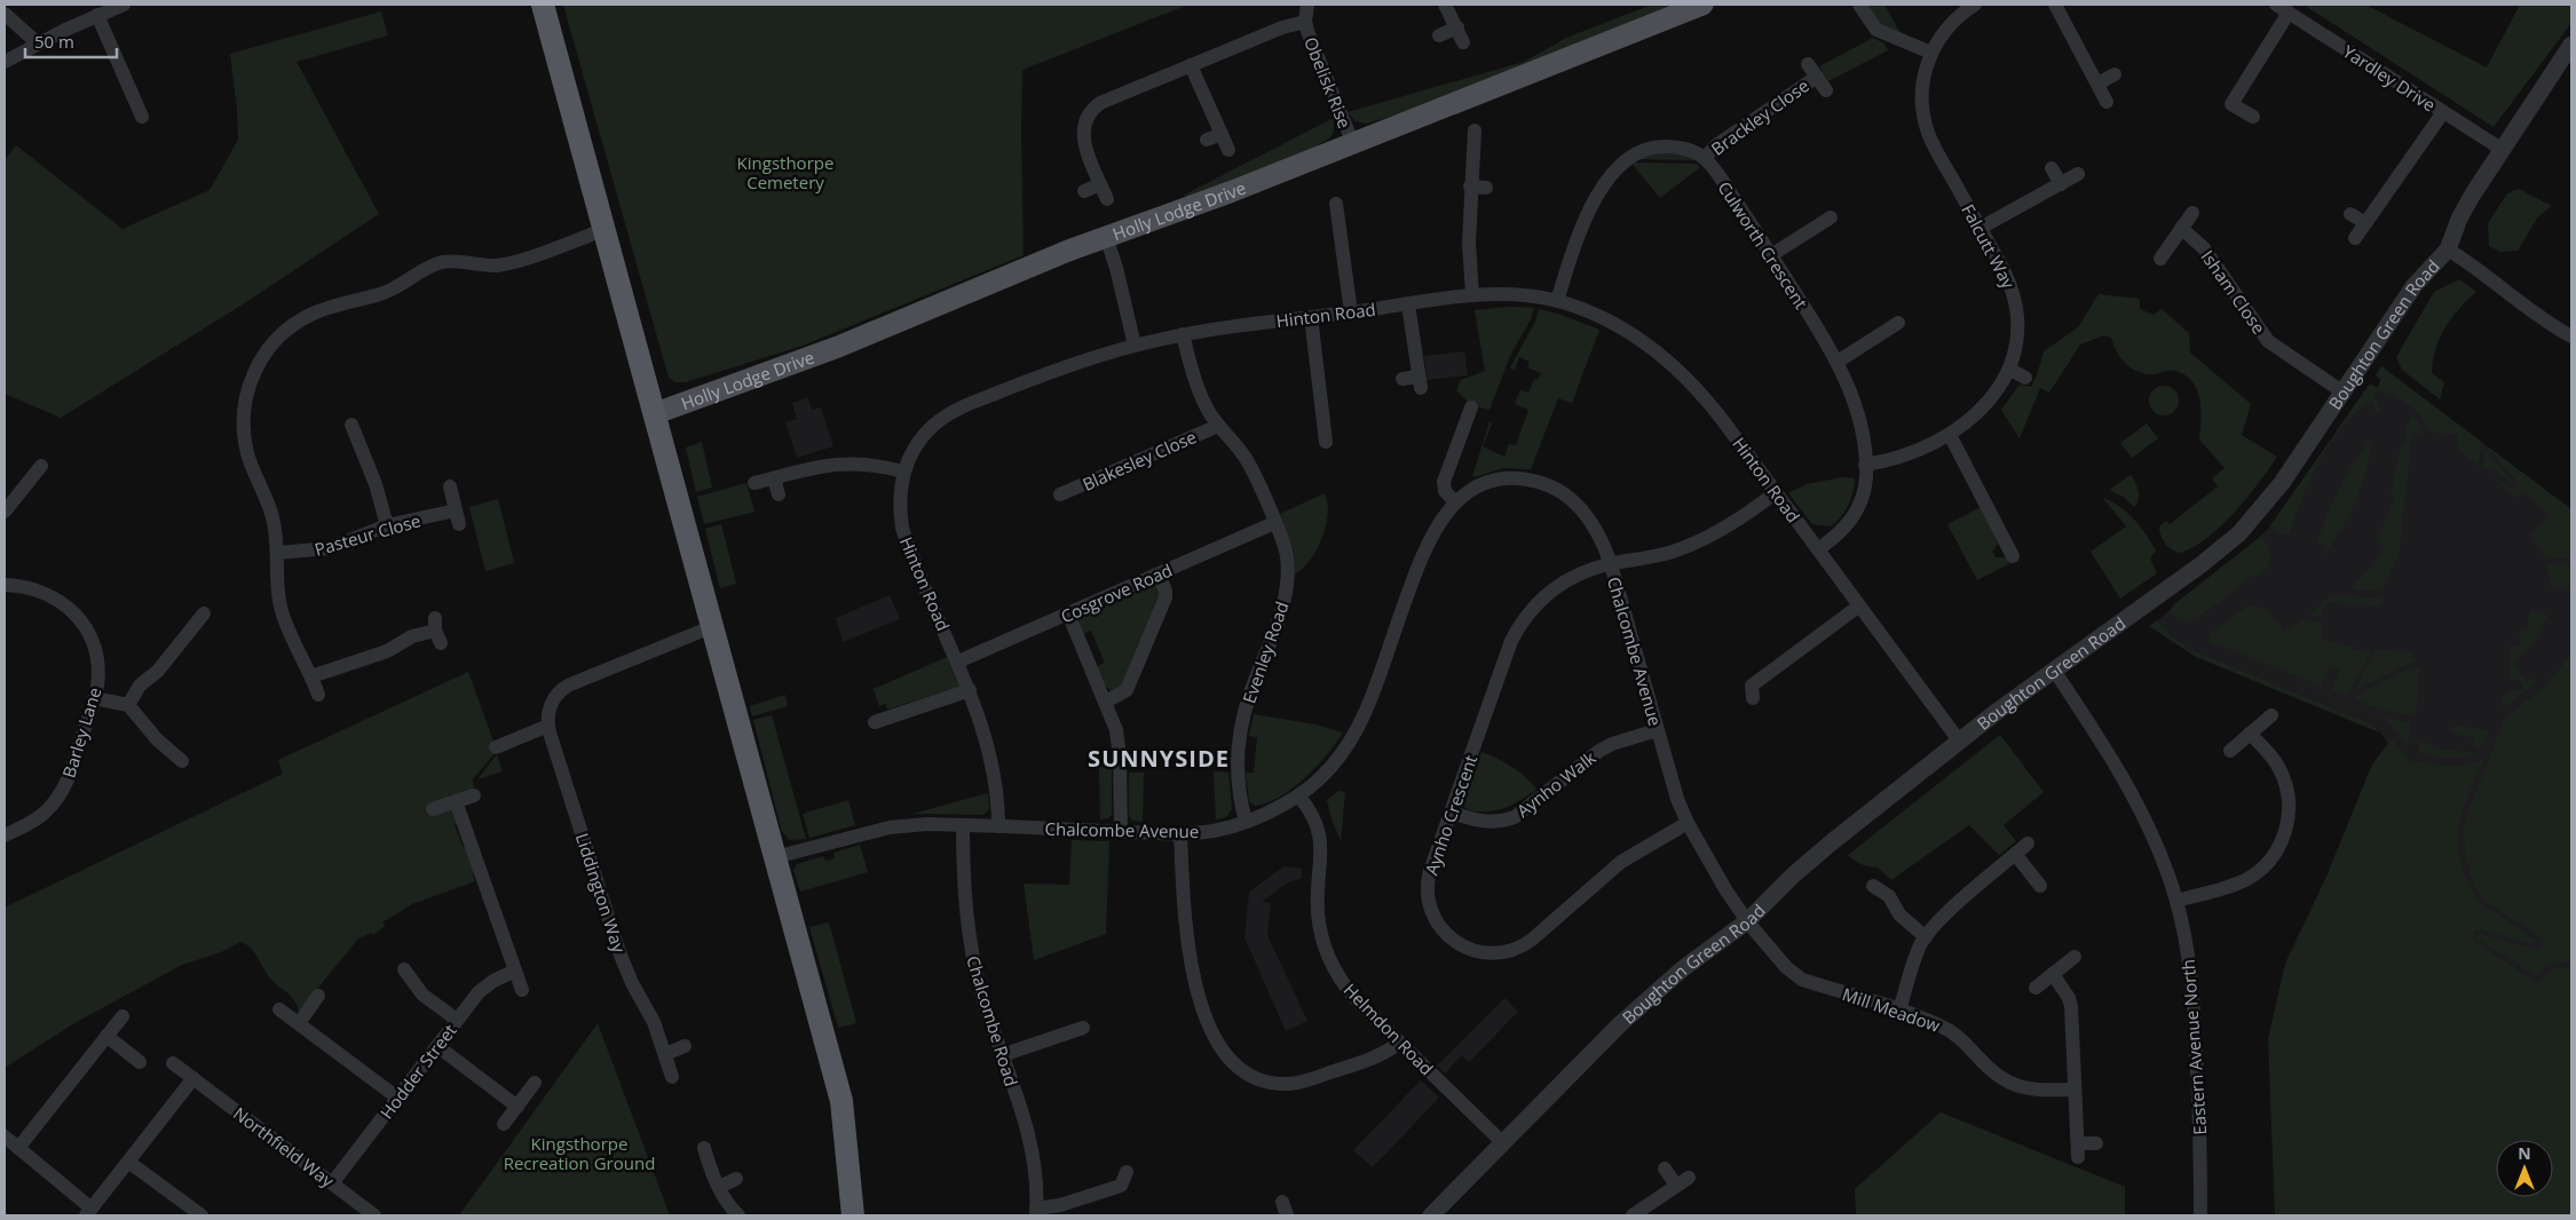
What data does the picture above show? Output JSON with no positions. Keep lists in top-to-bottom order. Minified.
{"streets":{"main road":["Holly Lodge Drive"],"street":["Yardley Drive","Obelisk Rise","Brackley Close","Culworth Crescent","Falcutt Way","Isham Close","Hinton Road","Boughton Green Road","Blakesley Close","Pasteur Close","Cosgrove Road","Chalcombe Avenue","Evenley Road","Barley Lane","Aynho Walk","Aynho Crescent","Liddington Way","Mill Meadow","Chalcombe Road","Helmdon Road","Eastern Avenue North","Hodder Street","Northfield Way"]},"crossings":[["Yardley Drive","Boughton Green Road"],["Obelisk Rise","Holly Lodge Drive"],["Brackley Close","Culworth Crescent"],["Culworth Crescent","Falcutt Way"],["Culworth Crescent","Hinton Road"],["Isham Close","Boughton Green Road"],["Hinton Road","Boughton Green Road"],["Hinton Road","Cosgrove Road"],["Hinton Road","Chalcombe Avenue"],["Hinton Road","Evenley Road"],["Hinton Road","Aynho Crescent"],["Boughton Green Road","Chalcombe Avenue"],["Boughton Green Road","Mill Meadow"],["Boughton Green Road","Helmdon Road"],["Boughton Green Road","Eastern Avenue North"],["Blakesley Close","Evenley Road"],["Cosgrove Road","Evenley Road"],["Chalcombe Avenue","Evenley Road"],["Chalcombe Avenue","Aynho Walk"],["Chalcombe Avenue","Aynho Crescent"],["Chalcombe Avenue","Mill Meadow"],["Chalcombe Avenue","Chalcombe Road"],["Chalcombe Avenue","Helmdon Road"],["Aynho Walk","Aynho Crescent"],["Hodder Street","Northfield Way"]],"districts":["SUNNYSIDE"],"parks":["Kingsthorpe Cemetery","Kingsthorpe Recreation Ground"],"scale_bar":"50 m","north":"top"}
